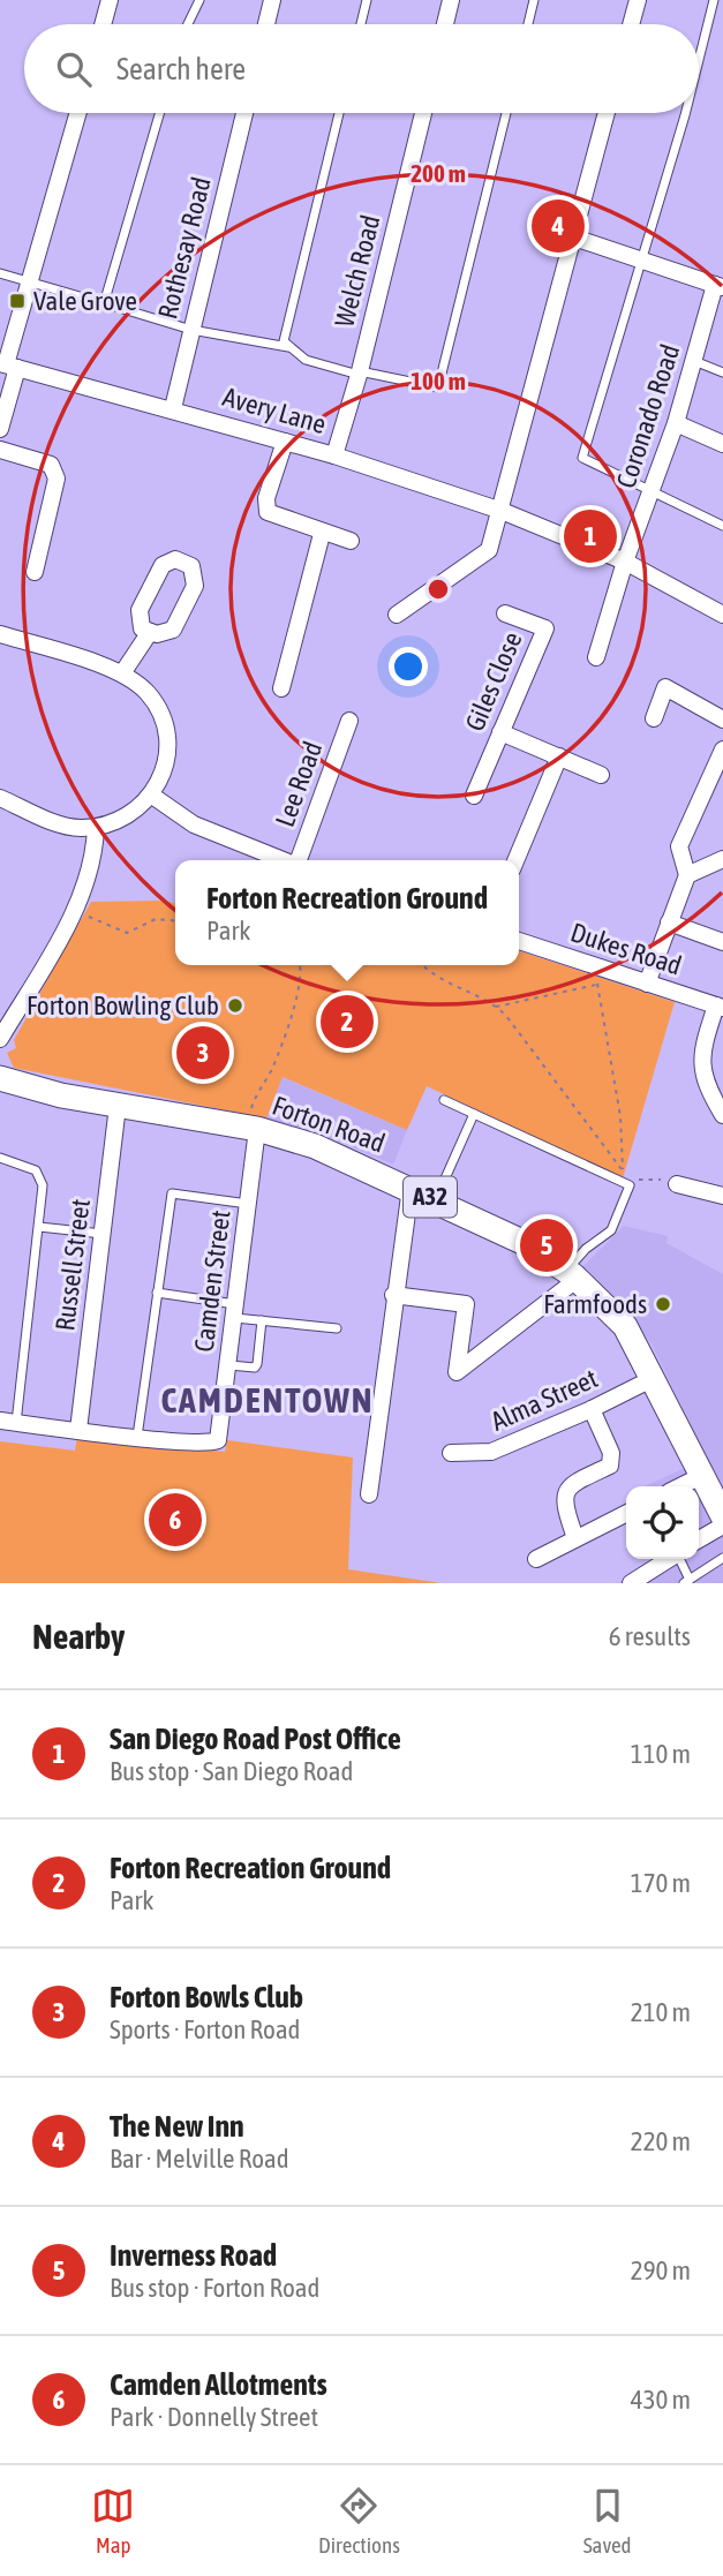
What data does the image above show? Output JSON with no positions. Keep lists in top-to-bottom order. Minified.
{"streets":{"main road":["Forton Road","A32"],"street":["Rothesay Road","Welch Road","Avery Lane","Coronado Road","Giles Close","Lee Road","Dukes Road","Russell Street","Camden Street","Alma Street"]},"crossings":[["Rothesay Road","Avery Lane"],["Welch Road","Avery Lane"],["Avery Lane","Coronado Road"],["Forton Road","Russell Street"],["Forton Road","Camden Street"],["Forton Road","Alma Street"]],"districts":["CAMDENTOWN"],"places":{"transit":["Vale Grove"],"other":["Forton Bowling Club","Farmfoods"]},"page":{"search":"Search here","pins":["4","1","2","3","5","6"],"popup":["Forton Recreation Ground","Park"],"heading":["Nearby","6 results"],"list":[{"mark":"1","name":"San Diego Road Post Office","note":"Bus stop · San Diego Road","value":"110 m"},{"mark":"2","name":"Forton Recreation Ground","note":"Park","value":"170 m"},{"mark":"3","name":"Forton Bowls Club","note":"Sports · Forton Road","value":"210 m"},{"mark":"4","name":"The New Inn","note":"Bar · Melville Road","value":"220 m"},{"mark":"5","name":"Inverness Road","note":"Bus stop · Forton Road","value":"290 m"},{"mark":"6","name":"Camden Allotments","note":"Park · Donnelly Street","value":"430 m"}],"nav":["Map","Directions","Saved"]},"rings":["200 m","100 m"]}
